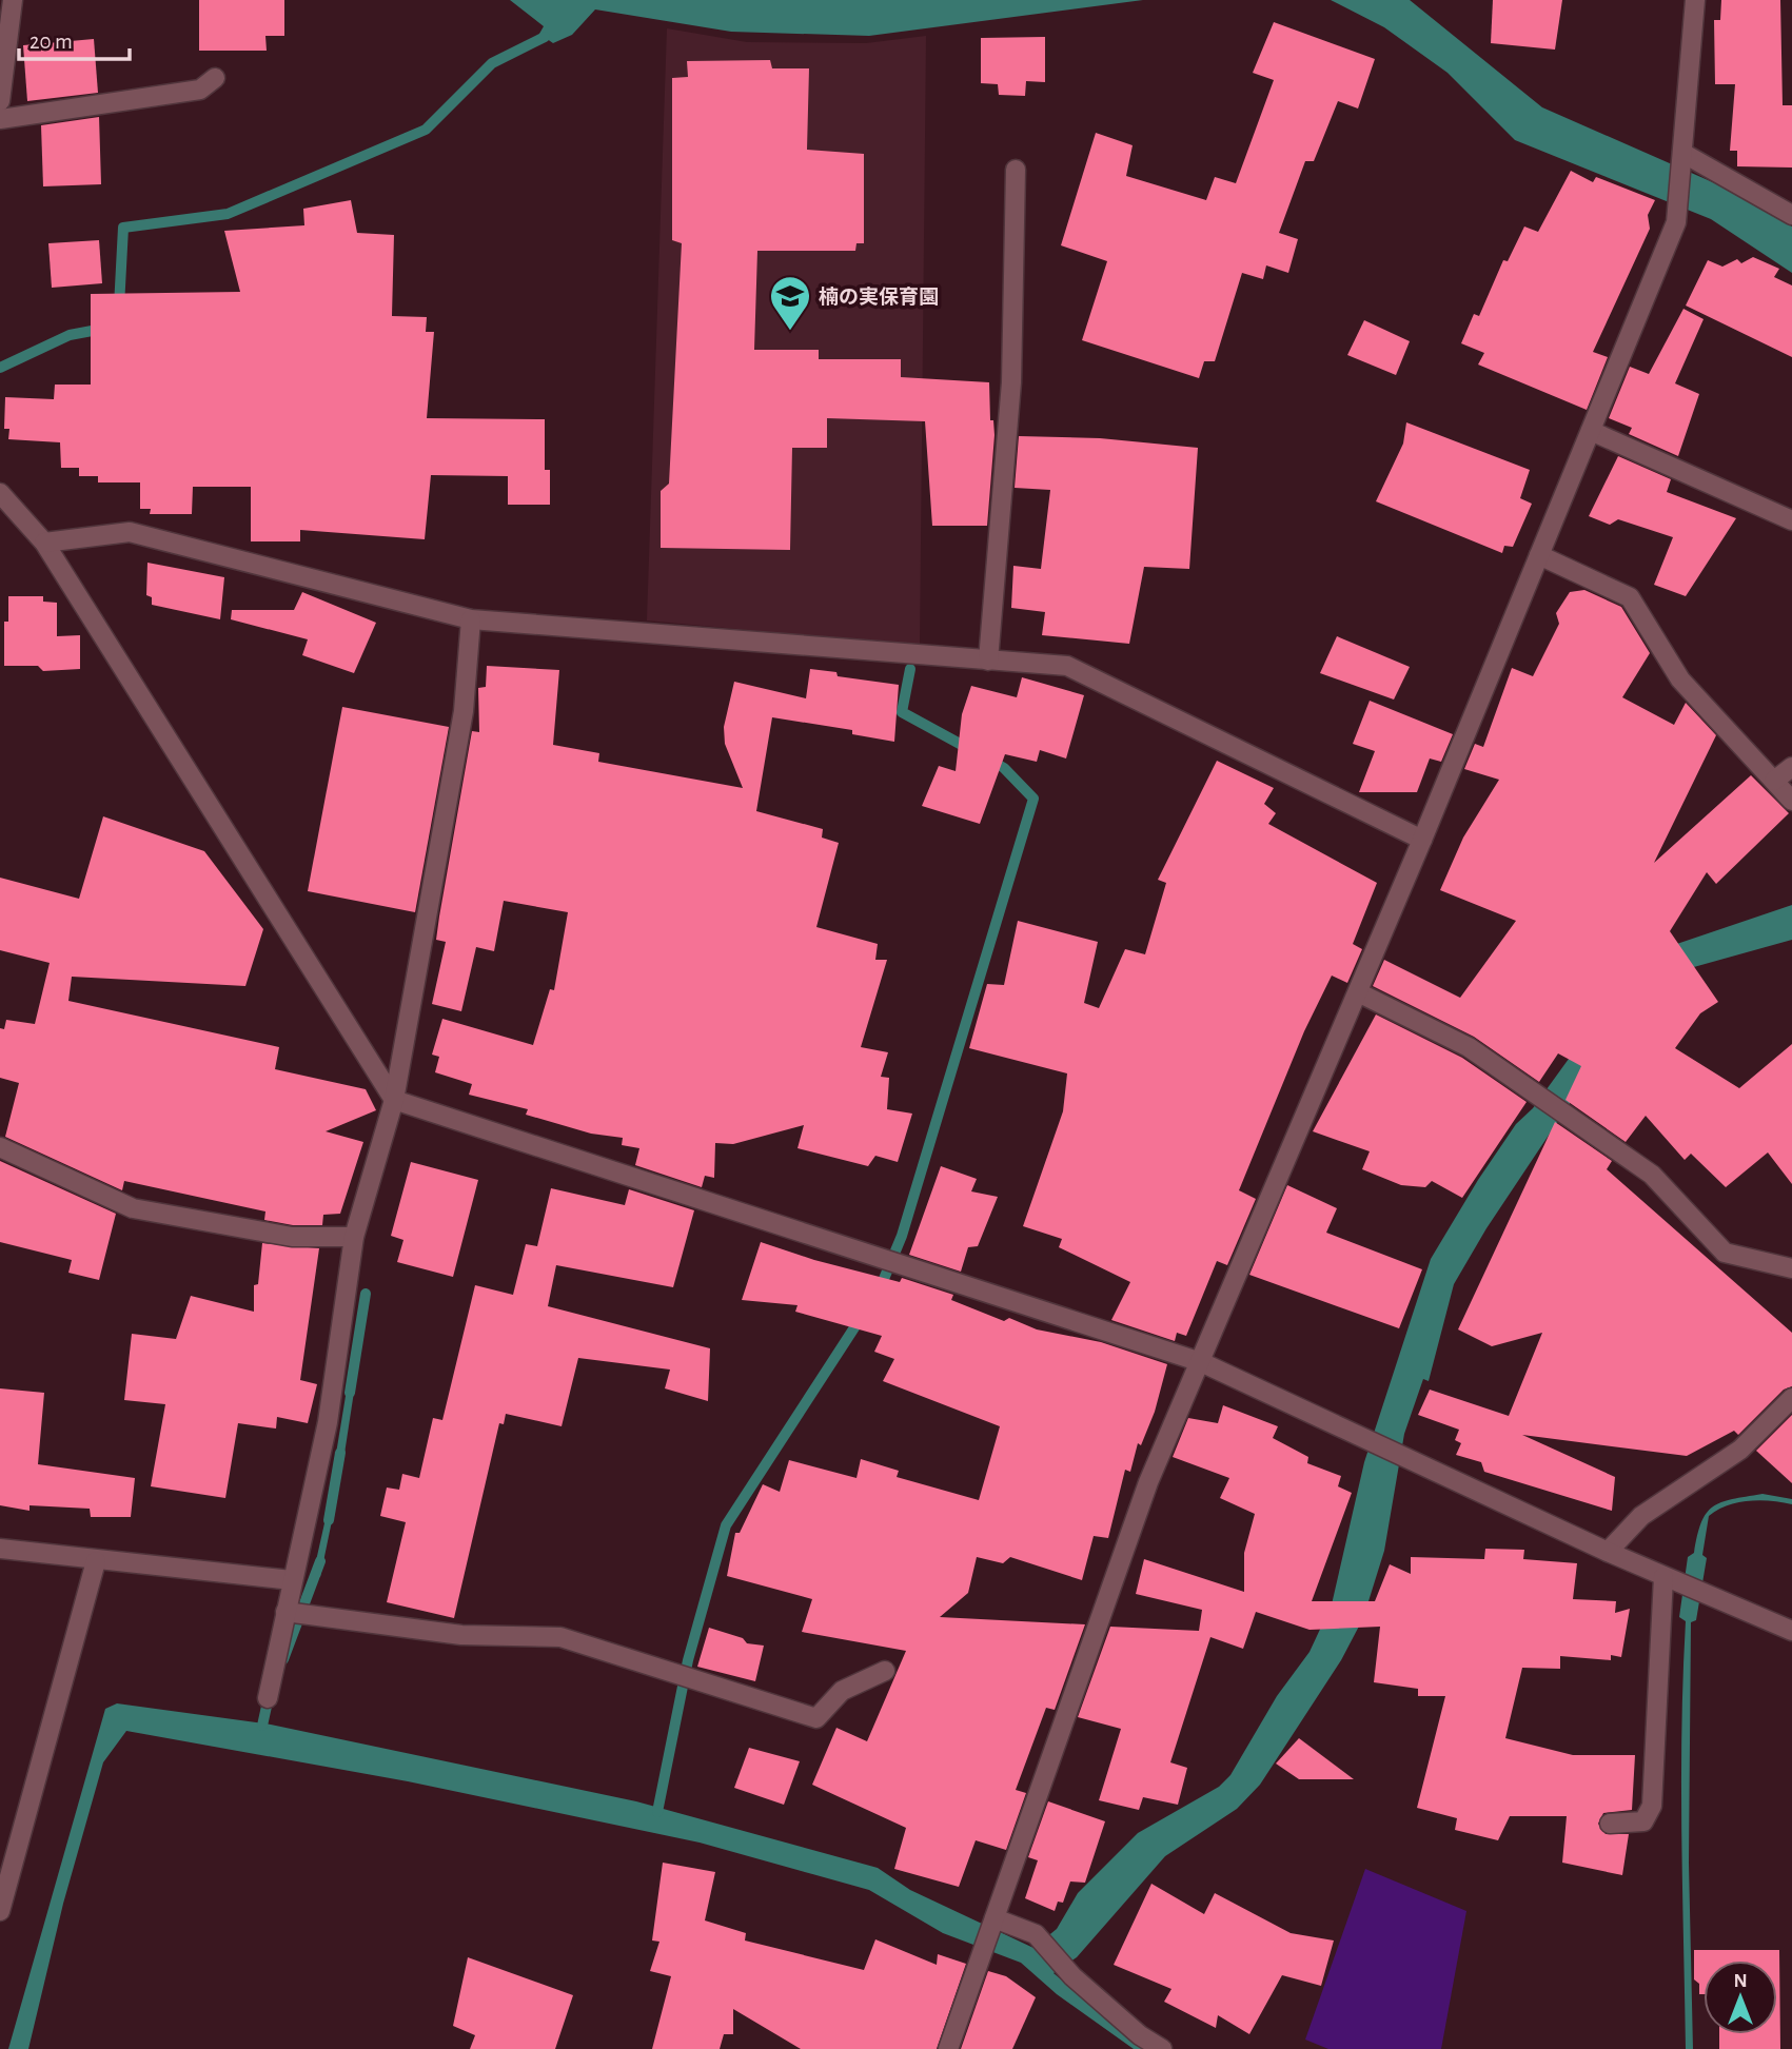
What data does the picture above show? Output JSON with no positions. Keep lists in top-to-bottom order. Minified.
{"places":{"school or university":["楠の実保育園"]},"scale_bar":"20 m","north":"top"}
